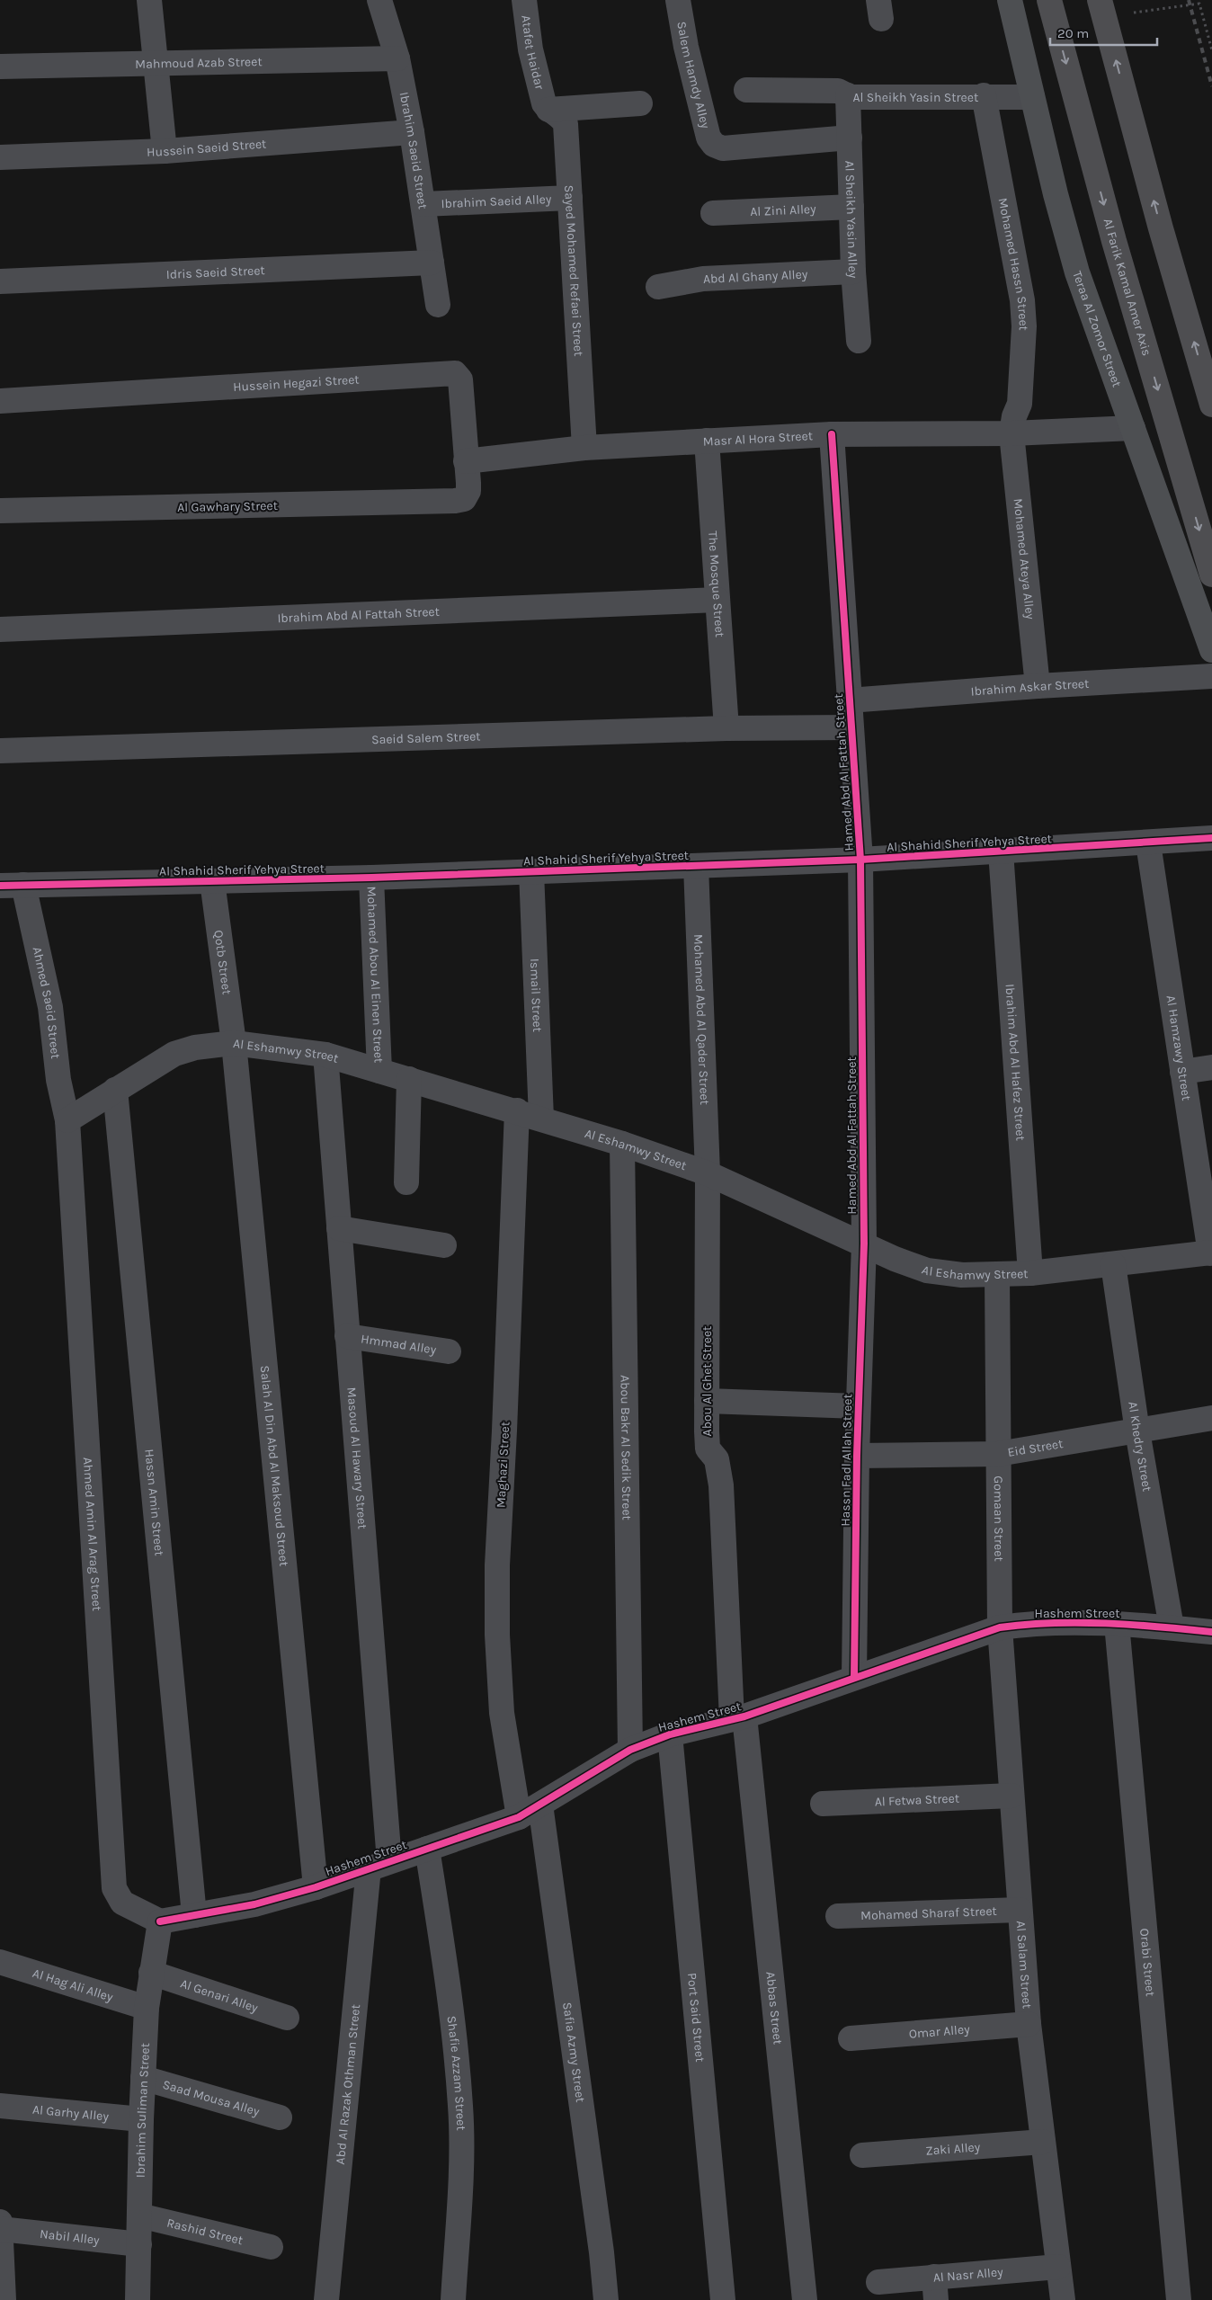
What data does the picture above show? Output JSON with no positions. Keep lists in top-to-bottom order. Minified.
{"streets":{"highway":["Al Farik Kamal Amer Axis"],"main road":["Teraa Al Zomor Street"],"street":["Atafet Haidar","Mahmoud Azab Street","Salem Hamdy Alley","Al Sheikh Yasin Street","Hussein Saeid Street","Ibrahim Saeid Street","Ibrahim Saeid Alley","Al Zini Alley","Al Sheikh Yasin Alley","Mohamed Hassn Street","Sayed Mohamed Refaei Street","Idris Saeid Street","Abd Al Ghany Alley","Hussein Hegazi Street","Masr Al Hora Street","Al Gawhary Street","Mohamed Ateya Alley","The Mosque Street","Ibrahim Abd Al Fattah Street","Ibrahim Askar Street","Saeid Salem Street","Hamed Abd Al Fattah Street","Al Shahid Sherif Yehya Street","Qotb Street","Mohamed Abou Al Einen Street","Ismail Street","Ahmed Saeid Street","Mohamed Abd Al Qader Street","Al Hamzawy Street","Al Eshamwy Street","Ibrahim Abd Al Hafez Street","Hmmad Alley","Abou Al Ghet Street","Abou Bakr Al Sedik Street","Al Khedry Street","Eid Street","Masoud Al Hawary Street","Hassn Fadl Allah Street","Maghazi Street","Salah Al Din Abd Al Maksoud Street","Hassn Amin Street","Gomaan Street","Ahmed Amin Al Arag Street","Hashem Street","Al Fetwa Street","Mohamed Sharaf Street","Orabi Street","Al Salam Street","Al Hag Ali Alley","Al Genari Alley","Abbas Street","Port Said Street","Omar Alley","Safia Azmy Street","Shafie Azzam Street","Abd Al Razak Othman Street","Saad Mousa Alley","Ibrahim Suliman Street","Al Garhy Alley","Zaki Alley","Rashid Street","Nabil Alley","Al Nasr Alley"]},"crossings":[["Atafet Haidar","Sayed Mohamed Refaei Street"],["Mahmoud Azab Street","Ibrahim Saeid Street"],["Salem Hamdy Alley","Al Sheikh Yasin Alley"],["Al Sheikh Yasin Street","Al Sheikh Yasin Alley"],["Al Sheikh Yasin Street","Mohamed Hassn Street"],["Al Sheikh Yasin Street","Teraa Al Zomor Street"],["Hussein Saeid Street","Ibrahim Saeid Street"],["Ibrahim Saeid Street","Ibrahim Saeid Alley"],["Ibrahim Saeid Street","Idris Saeid Street"],["Ibrahim Saeid Alley","Sayed Mohamed Refaei Street"],["Al Zini Alley","Al Sheikh Yasin Alley"],["Al Sheikh Yasin Alley","Abd Al Ghany Alley"],["Mohamed Hassn Street","Masr Al Hora Street"],["Mohamed Hassn Street","Mohamed Ateya Alley"],["Sayed Mohamed Refaei Street","Masr Al Hora Street"],["Teraa Al Zomor Street","Masr Al Hora Street"],["Hussein Hegazi Street","Masr Al Hora Street"],["Hussein Hegazi Street","Al Gawhary Street"],["Masr Al Hora Street","Mohamed Ateya Alley"],["Masr Al Hora Street","The Mosque Street"],["Masr Al Hora Street","Hamed Abd Al Fattah Street"],["Mohamed Ateya Alley","Ibrahim Askar Street"],["The Mosque Street","Ibrahim Abd Al Fattah Street"],["The Mosque Street","Saeid Salem Street"],["Ibrahim Askar Street","Hamed Abd Al Fattah Street"],["Saeid Salem Street","Hamed Abd Al Fattah Street"],["Hamed Abd Al Fattah Street","Al Shahid Sherif Yehya Street"],["Hamed Abd Al Fattah Street","Al Eshamwy Street"],["Hamed Abd Al Fattah Street","Hassn Fadl Allah Street"],["Al Shahid Sherif Yehya Street","Qotb Street"],["Al Shahid Sherif Yehya Street","Mohamed Abou Al Einen Street"],["Al Shahid Sherif Yehya Street","Ismail Street"],["Al Shahid Sherif Yehya Street","Ahmed Saeid Street"],["Al Shahid Sherif Yehya Street","Mohamed Abd Al Qader Street"],["Al Shahid Sherif Yehya Street","Al Hamzawy Street"],["Al Shahid Sherif Yehya Street","Ibrahim Abd Al Hafez Street"],["Qotb Street","Al Eshamwy Street"],["Qotb Street","Salah Al Din Abd Al Maksoud Street"],["Mohamed Abou Al Einen Street","Al Eshamwy Street"],["Ismail Street","Al Eshamwy Street"],["Ahmed Saeid Street","Al Eshamwy Street"],["Ahmed Saeid Street","Ahmed Amin Al Arag Street"],["Mohamed Abd Al Qader Street","Al Eshamwy Street"],["Mohamed Abd Al Qader Street","Abou Al Ghet Street"],["Al Hamzawy Street","Al Eshamwy Street"],["Al Eshamwy Street","Ibrahim Abd Al Hafez Street"],["Al Eshamwy Street","Abou Al Ghet Street"],["Al Eshamwy Street","Abou Bakr Al Sedik Street"],["Al Eshamwy Street","Al Khedry Street"],["Al Eshamwy Street","Masoud Al Hawary Street"],["Al Eshamwy Street","Hassn Fadl Allah Street"],["Al Eshamwy Street","Maghazi Street"],["Al Eshamwy Street","Salah Al Din Abd Al Maksoud Street"],["Al Eshamwy Street","Hassn Amin Street"],["Al Eshamwy Street","Gomaan Street"],["Al Eshamwy Street","Ahmed Amin Al Arag Street"],["Hmmad Alley","Masoud Al Hawary Street"],["Abou Al Ghet Street","Hashem Street"],["Abou Al Ghet Street","Abbas Street"],["Abou Bakr Al Sedik Street","Hashem Street"],["Al Khedry Street","Eid Street"],["Al Khedry Street","Hashem Street"],["Eid Street","Hassn Fadl Allah Street"],["Eid Street","Gomaan Street"],["Masoud Al Hawary Street","Hashem Street"],["Masoud Al Hawary Street","Abd Al Razak Othman Street"],["Hassn Fadl Allah Street","Hashem Street"],["Maghazi Street","Hashem Street"],["Salah Al Din Abd Al Maksoud Street","Hashem Street"],["Hassn Amin Street","Hashem Street"],["Gomaan Street","Hashem Street"],["Gomaan Street","Al Salam Street"],["Ahmed Amin Al Arag Street","Hashem Street"],["Ahmed Amin Al Arag Street","Ibrahim Suliman Street"],["Hashem Street","Orabi Street"],["Hashem Street","Al Salam Street"],["Hashem Street","Abbas Street"],["Hashem Street","Port Said Street"],["Hashem Street","Safia Azmy Street"],["Hashem Street","Shafie Azzam Street"],["Hashem Street","Abd Al Razak Othman Street"],["Hashem Street","Ibrahim Suliman Street"],["Al Fetwa Street","Al Salam Street"],["Mohamed Sharaf Street","Al Salam Street"],["Al Salam Street","Omar Alley"],["Al Salam Street","Zaki Alley"],["Al Salam Street","Al Nasr Alley"],["Al Hag Ali Alley","Ibrahim Suliman Street"],["Al Genari Alley","Ibrahim Suliman Street"],["Saad Mousa Alley","Ibrahim Suliman Street"],["Ibrahim Suliman Street","Al Garhy Alley"],["Ibrahim Suliman Street","Rashid Street"],["Ibrahim Suliman Street","Nabil Alley"]],"scale_bar":"20 m"}
